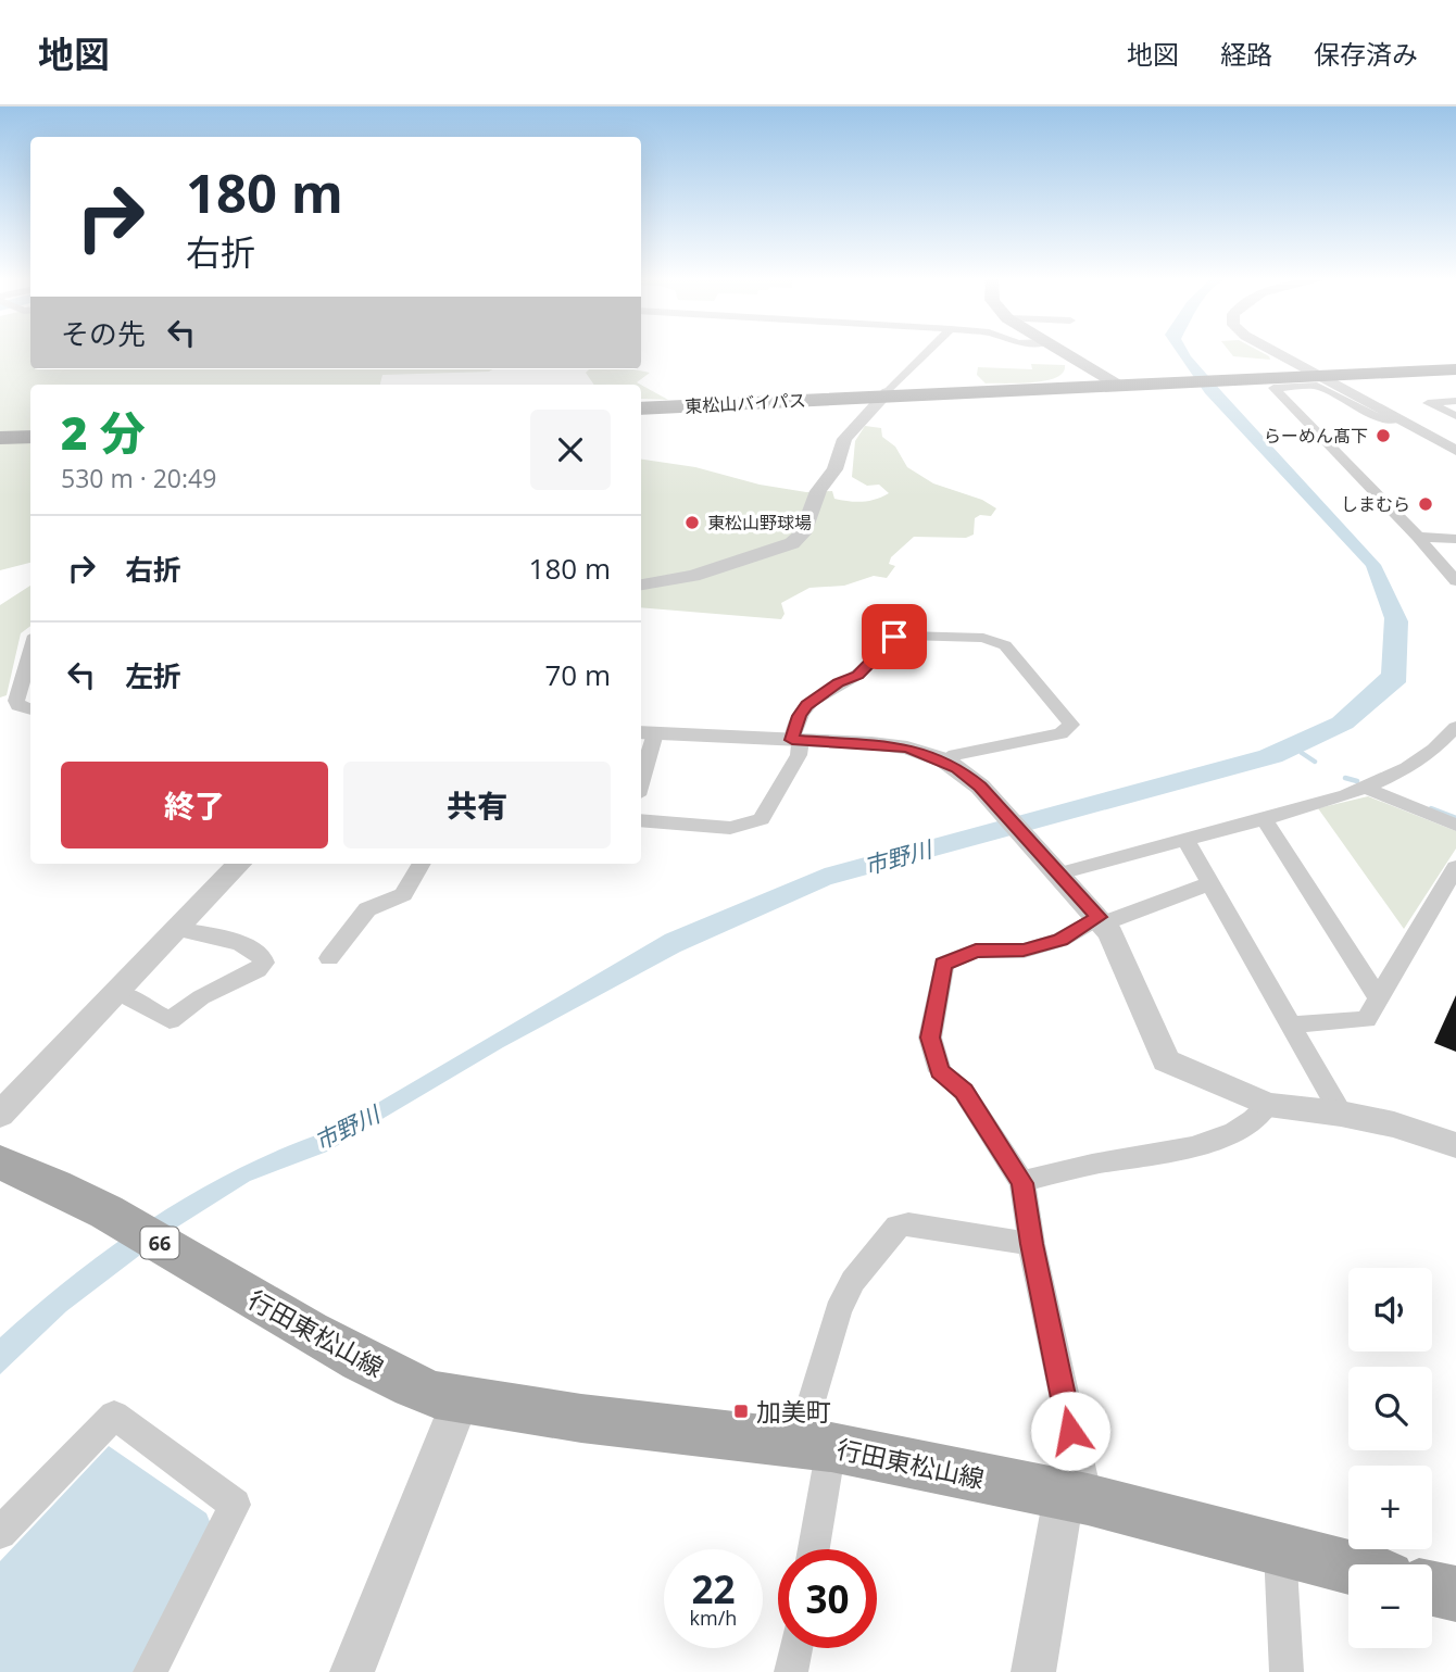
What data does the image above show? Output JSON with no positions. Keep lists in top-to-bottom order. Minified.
{"streets":{"highway":["東松山バイパス"],"main road":["66","行田東松山線"]},"water":["市野川"],"places":{"other":["らーめん髙下","しまむら","東松山野球場"],"transit":["加美町"]},"page":{"header":"地図","nav":["地図","経路","保存済み"],"turn":["180 m","右折"],"then":"その先","heading":["2 分","530 m · 20:49"],"list":[{"name":"右折","value":"180 m"},{"name":"左折","value":"70 m"}],"buttons":["終了","共有"],"map_buttons":["+","−"],"speed":"22 km/h","limit":"30"}}
